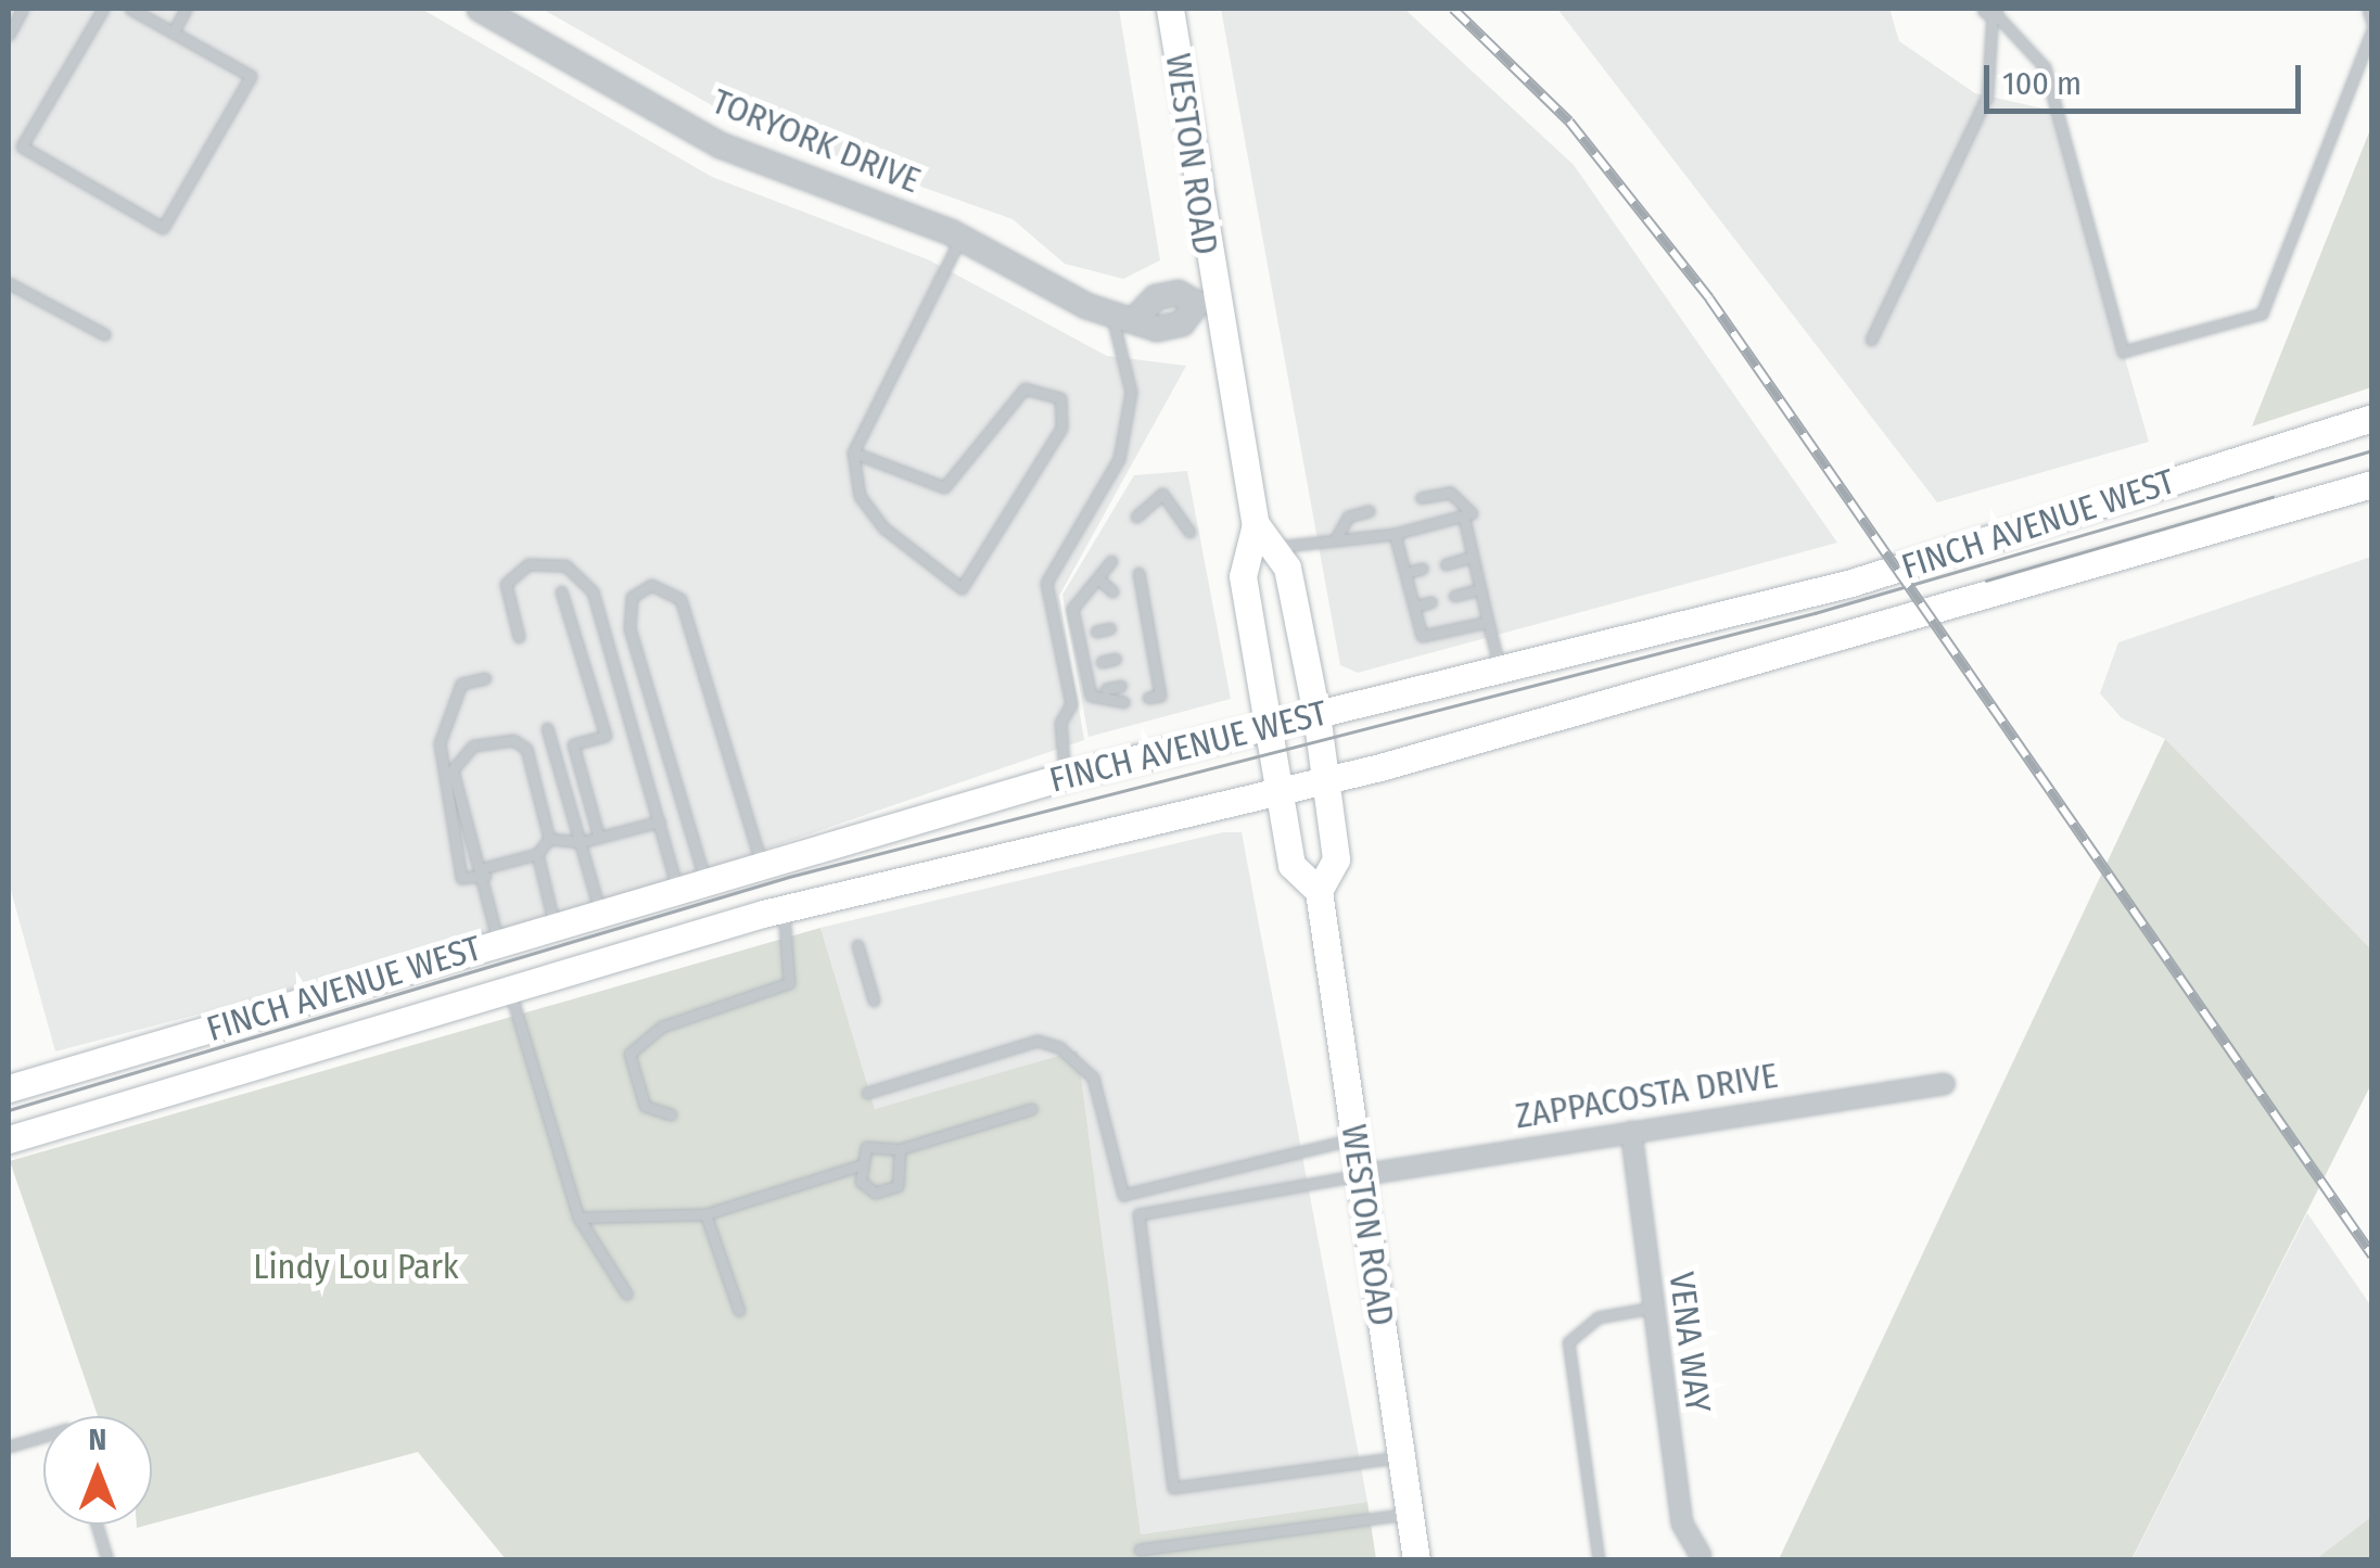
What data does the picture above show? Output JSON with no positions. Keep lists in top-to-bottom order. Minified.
{"streets":{"main road":["WESTON ROAD","FINCH AVENUE WEST"],"street":["TORYORK DRIVE","ZAPPACOSTA DRIVE","VENA WAY"]},"crossings":[["WESTON ROAD","FINCH AVENUE WEST"],["WESTON ROAD","ZAPPACOSTA DRIVE"],["ZAPPACOSTA DRIVE","VENA WAY"]],"parks":["Lindy Lou Park"],"scale_bar":"100 m","north":"top"}
